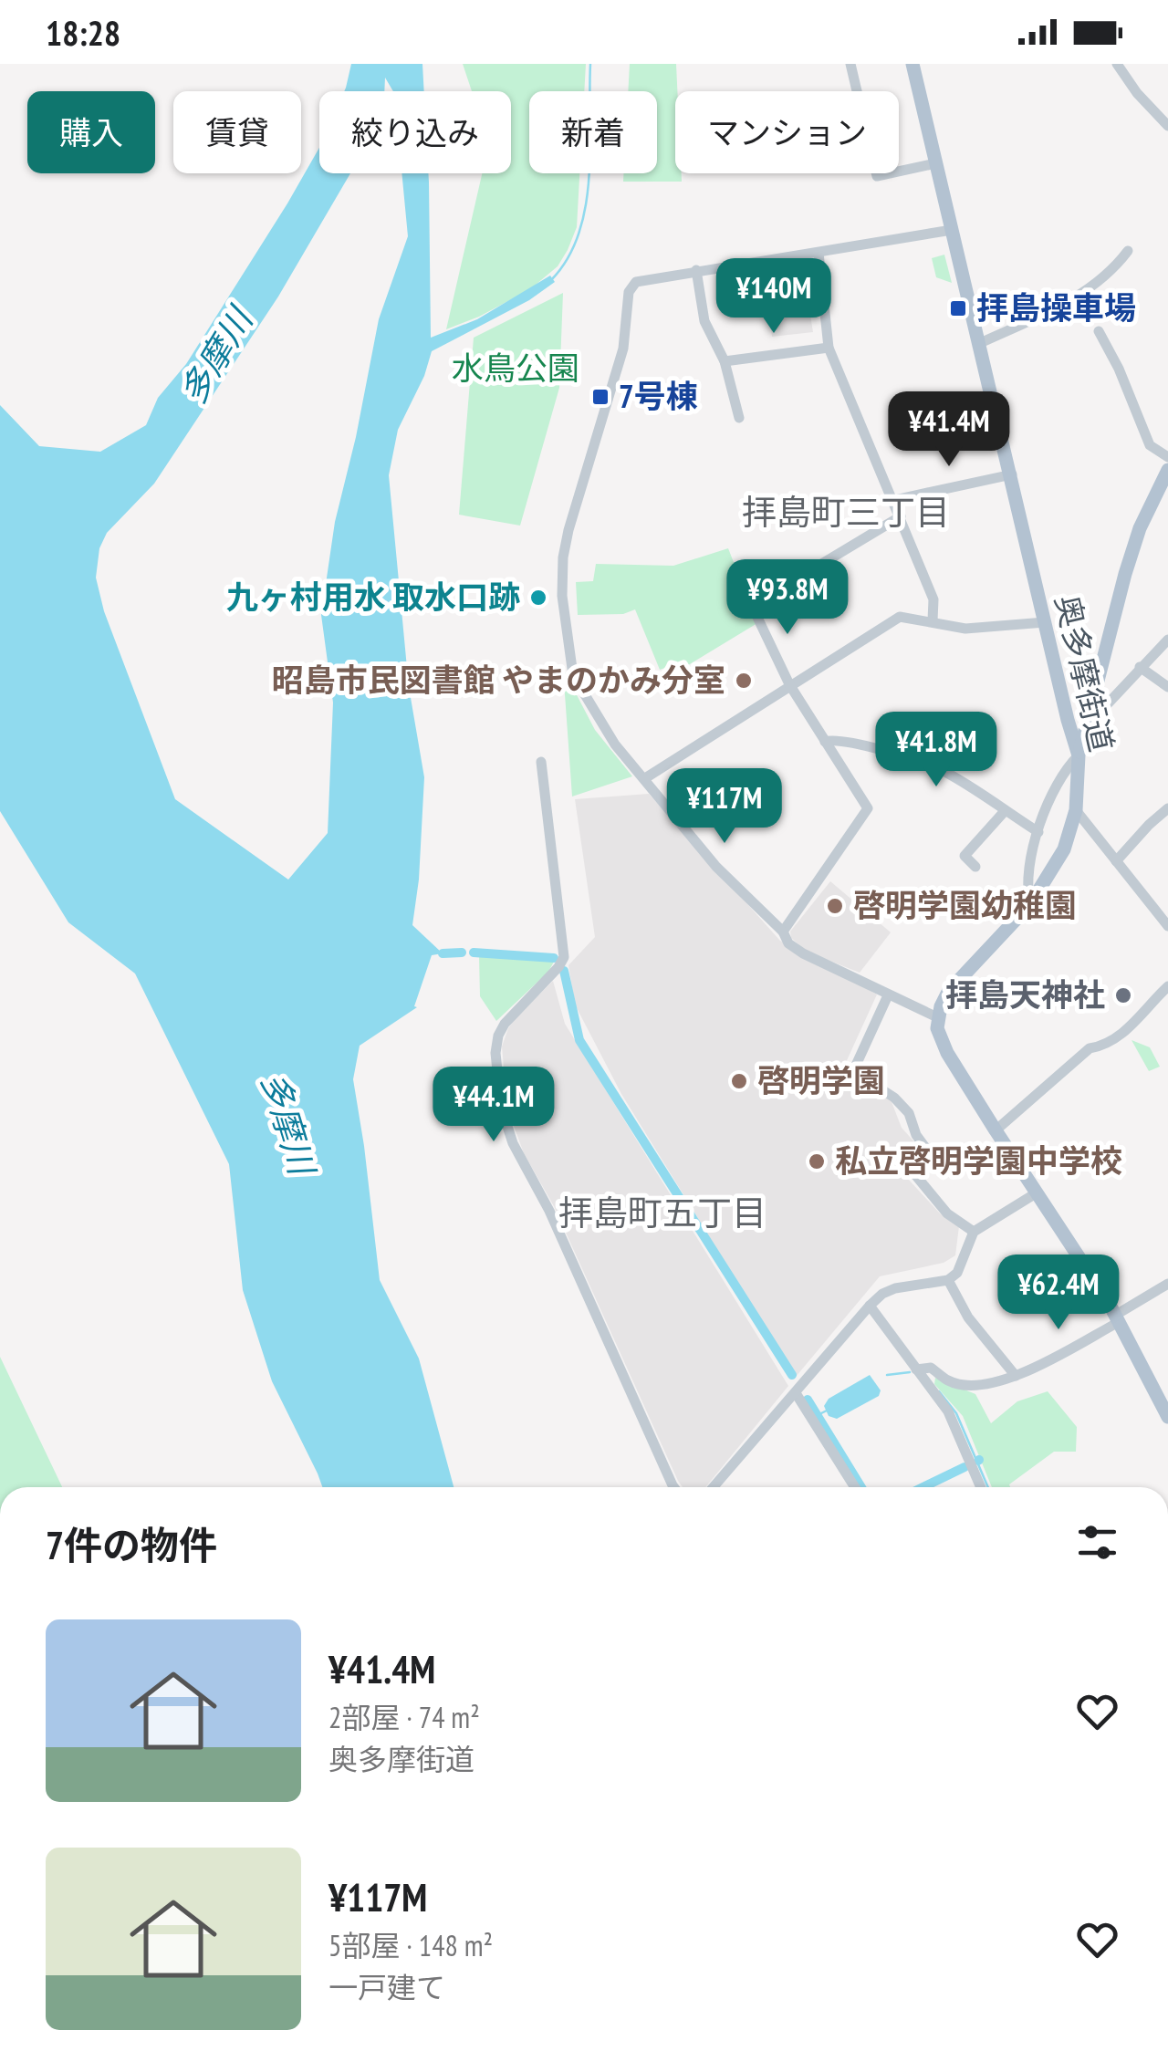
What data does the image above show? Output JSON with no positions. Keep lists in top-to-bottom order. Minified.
{"streets":{"main road":["奥多摩街道"]},"districts":["拝島町三丁目","拝島町五丁目"],"water":["多摩川"],"parks":["水鳥公園"],"places":{"transit":["拝島操車場","7号棟"],"other":["九ヶ村用水 取水口跡","昭島市民図書館 やまのかみ分室","啓明学園幼稚園","拝島天神社","啓明学園","私立啓明学園中学校"]},"page":{"status":"18:28","chip":["購入","賃貸","絞り込み","新着","マンション"],"price":["¥140M","¥41.4M","¥93.8M","¥41.8M","¥117M","¥44.1M","¥62.4M"],"heading":"7件の物件","list":[{"name":"¥41.4M","note":"2部屋 · 74 m² · 奥多摩街道"},{"name":"¥117M","note":"5部屋 · 148 m² · 一戸建て"}]}}
